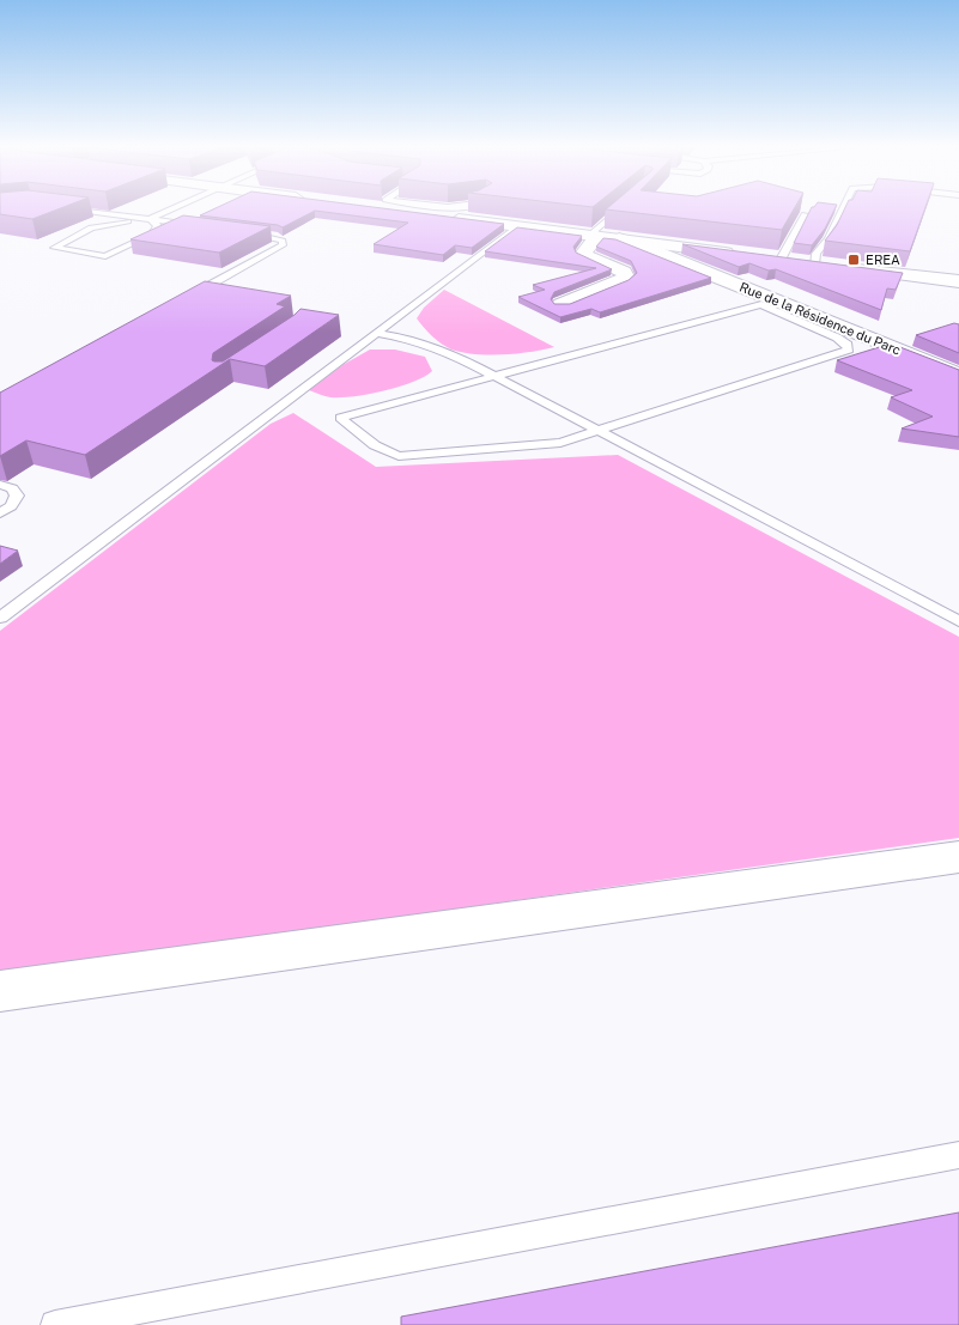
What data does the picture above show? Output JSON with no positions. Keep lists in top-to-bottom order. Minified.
{"streets":{"street":["Rue de la Résidence du Parc"]},"places":{"transit":["EREA"]}}
